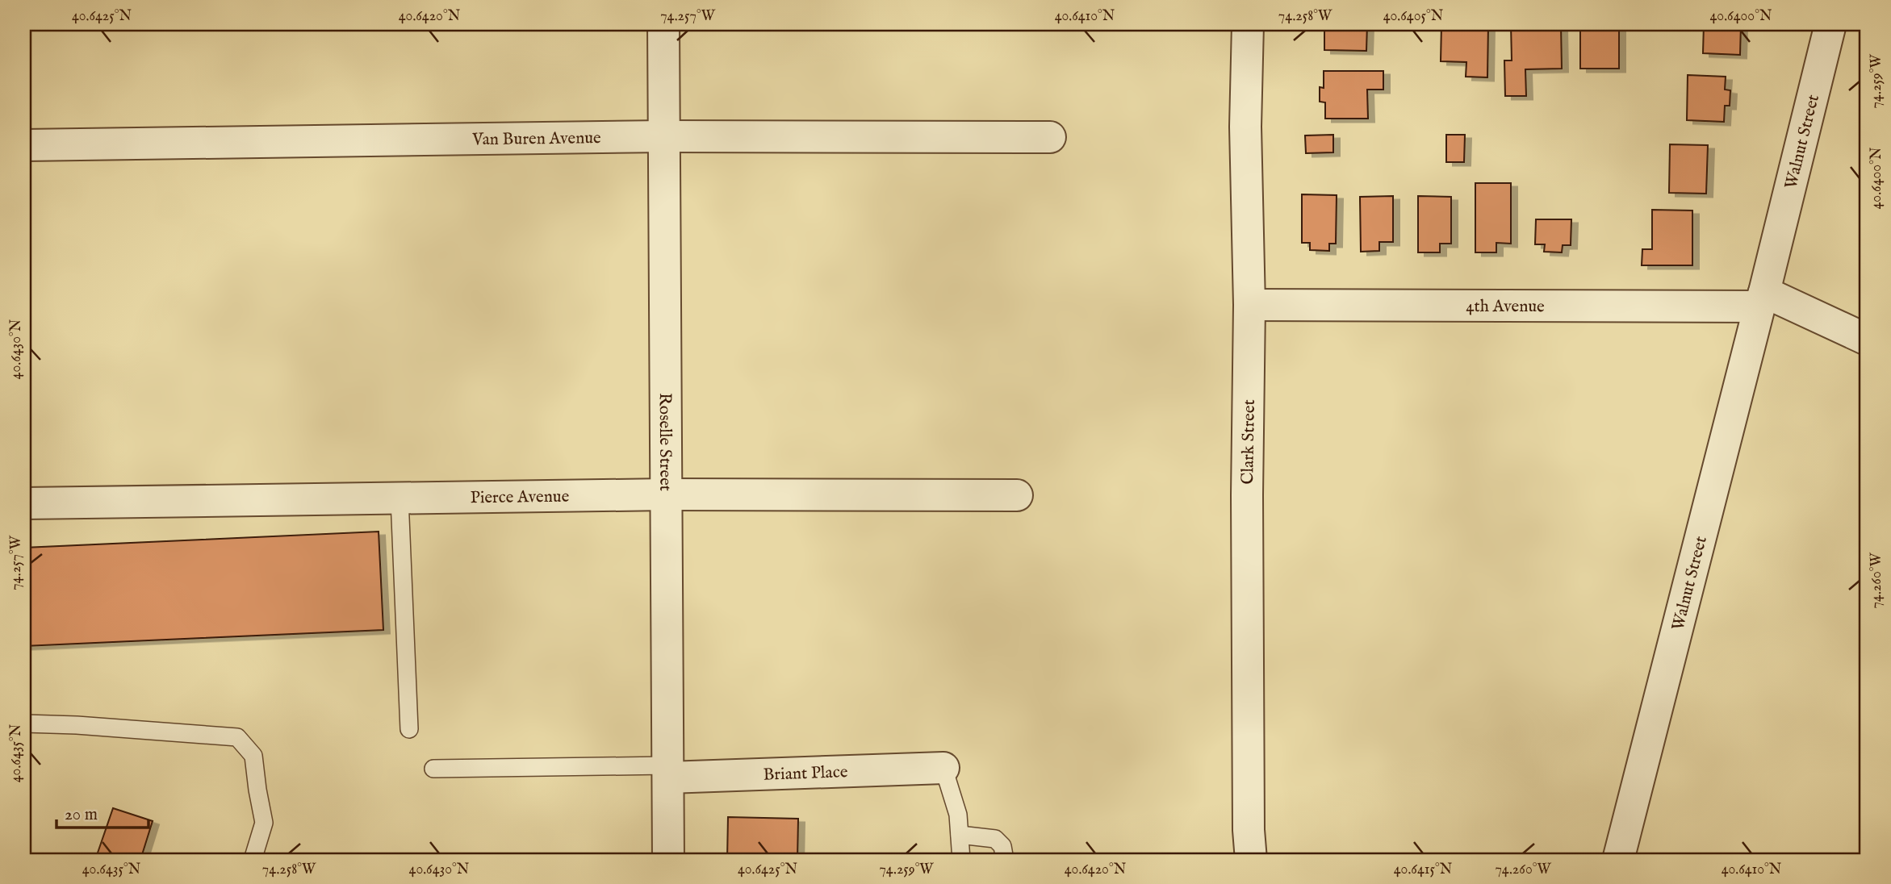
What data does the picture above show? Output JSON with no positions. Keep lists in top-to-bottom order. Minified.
{"streets":{"street":["Van Buren Avenue","Walnut Street","4th Avenue","Roselle Street","Clark Street","Pierce Avenue","Briant Place"]},"crossings":[["Van Buren Avenue","Roselle Street"],["Walnut Street","4th Avenue"],["4th Avenue","Clark Street"],["Roselle Street","Pierce Avenue"],["Roselle Street","Briant Place"]],"scale_bar":"20 m","coordinates":["40.6425°N","40.6420°N","74.257°W","40.6410°N","74.258°W","40.6405°N","40.6400°N","74.259°W","40.6430°N","74.260°W","40.6435°N","40.6415°N"]}
